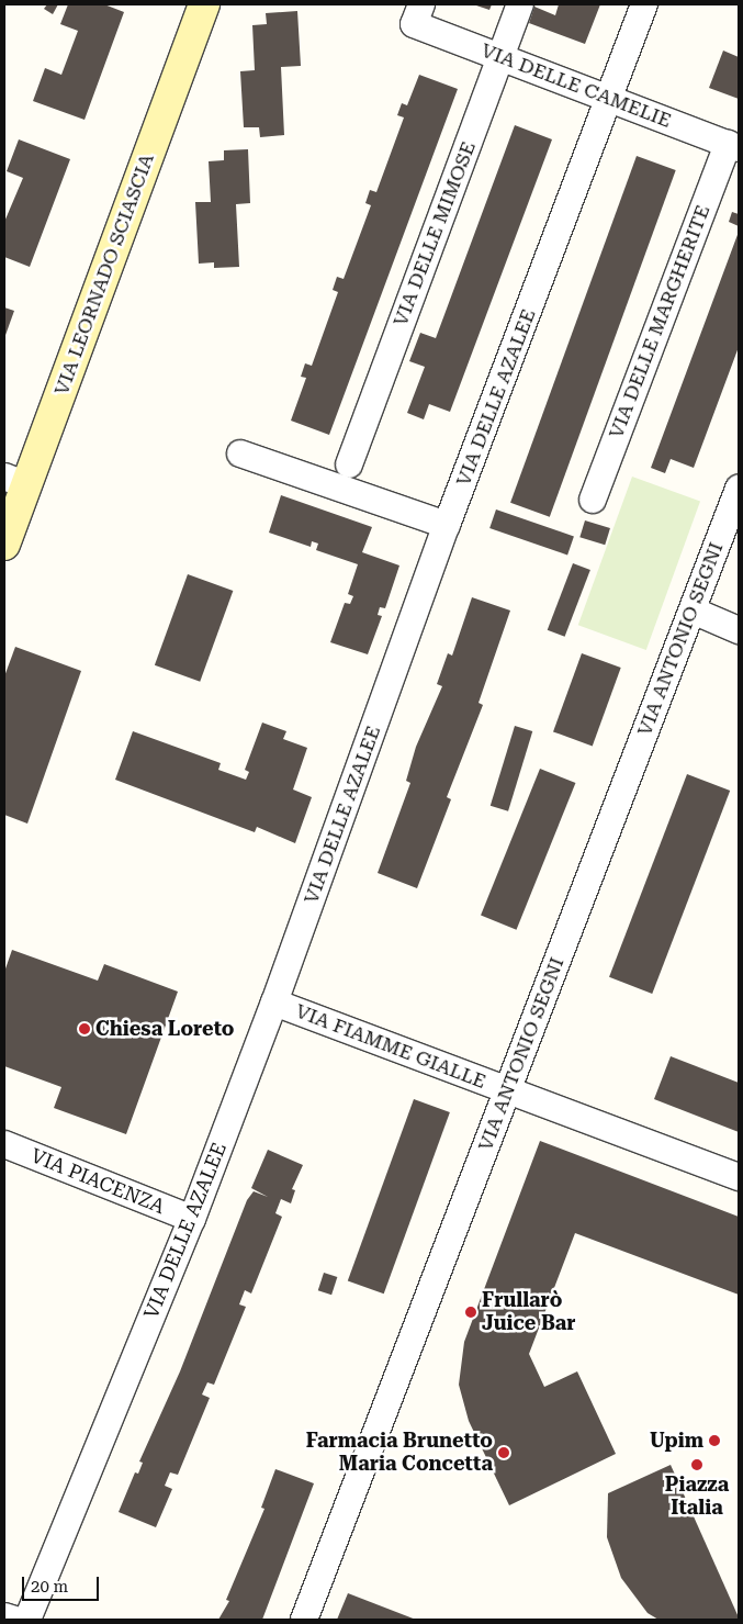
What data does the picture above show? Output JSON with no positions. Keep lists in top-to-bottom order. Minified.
{"streets":{"street":["VIA DELLE CAMELIE","VIA DELLE MIMOSE","VIA LEORNADO SCIASCIA","VIA DELLE MARGHERITE","VIA DELLE AZALEE","VIA ANTONIO SEGNI","VIA FIAMME GIALLE","VIA PIACENZA"]},"crossings":[["VIA DELLE CAMELIE","VIA DELLE MIMOSE"],["VIA DELLE CAMELIE","VIA DELLE MARGHERITE"],["VIA DELLE CAMELIE","VIA DELLE AZALEE"],["VIA DELLE AZALEE","VIA FIAMME GIALLE"],["VIA DELLE AZALEE","VIA PIACENZA"],["VIA ANTONIO SEGNI","VIA FIAMME GIALLE"]],"places":["Chiesa Loreto","Frullarò Juice Bar","Upim","Farmacia Brunetto Maria Concetta","Piazza Italia"],"scale_bar":"20 m"}
